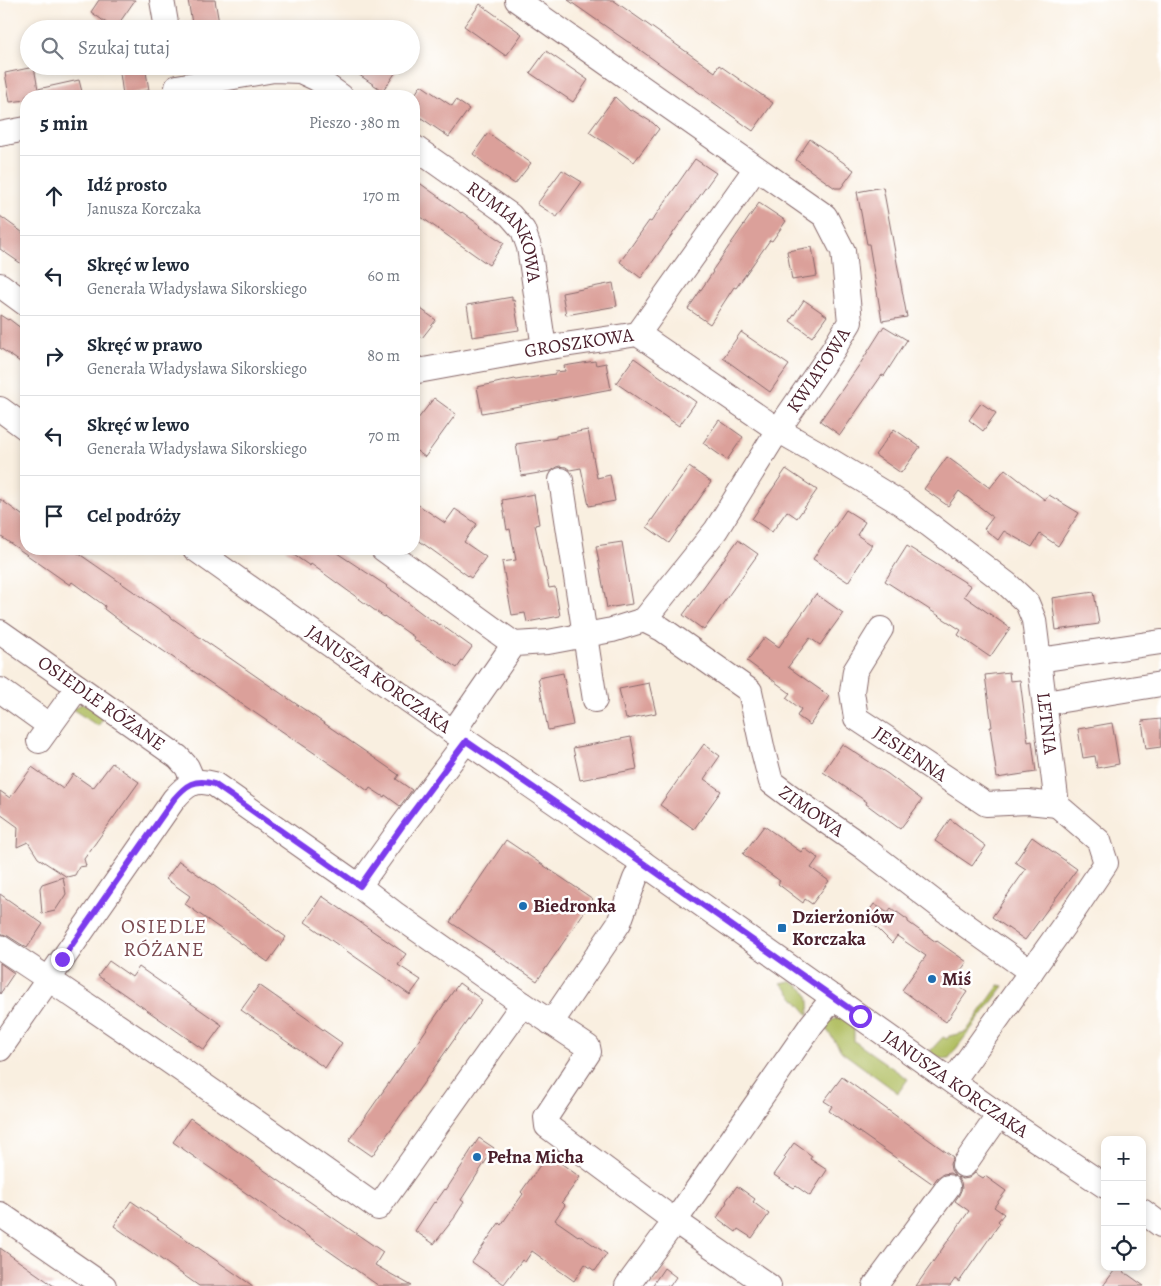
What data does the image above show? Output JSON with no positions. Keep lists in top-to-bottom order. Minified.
{"streets":{"street":["RUMIANKOWA","GROSZKOWA","KWIATOWA","JANUSZA KORCZAKA","OSIEDLE RÓŻANE","LETNIA","JESIENNA","ZIMOWA"]},"crossings":[["RUMIANKOWA","GROSZKOWA"],["GROSZKOWA","KWIATOWA"],["GROSZKOWA","LETNIA"],["KWIATOWA","LETNIA"],["KWIATOWA","ZIMOWA"],["LETNIA","JESIENNA"]],"districts":["OSIEDLE RÓŻANE"],"places":{"other":["Biedronka","Miś","Pełna Micha"],"transit":["Dzierżoniów Korczaka"]},"page":{"search":"Szukaj tutaj","heading":["5 min","Pieszo · 380 m"],"list":[["Idź prosto","Janusza Korczaka","170 m"],["Skręć w lewo","Generała Władysława Sikorskiego","60 m"],["Skręć w prawo","Generała Władysława Sikorskiego","80 m"],["Skręć w lewo","Generała Władysława Sikorskiego","70 m"],"Cel podróży"],"map_buttons":["+","−"]}}
